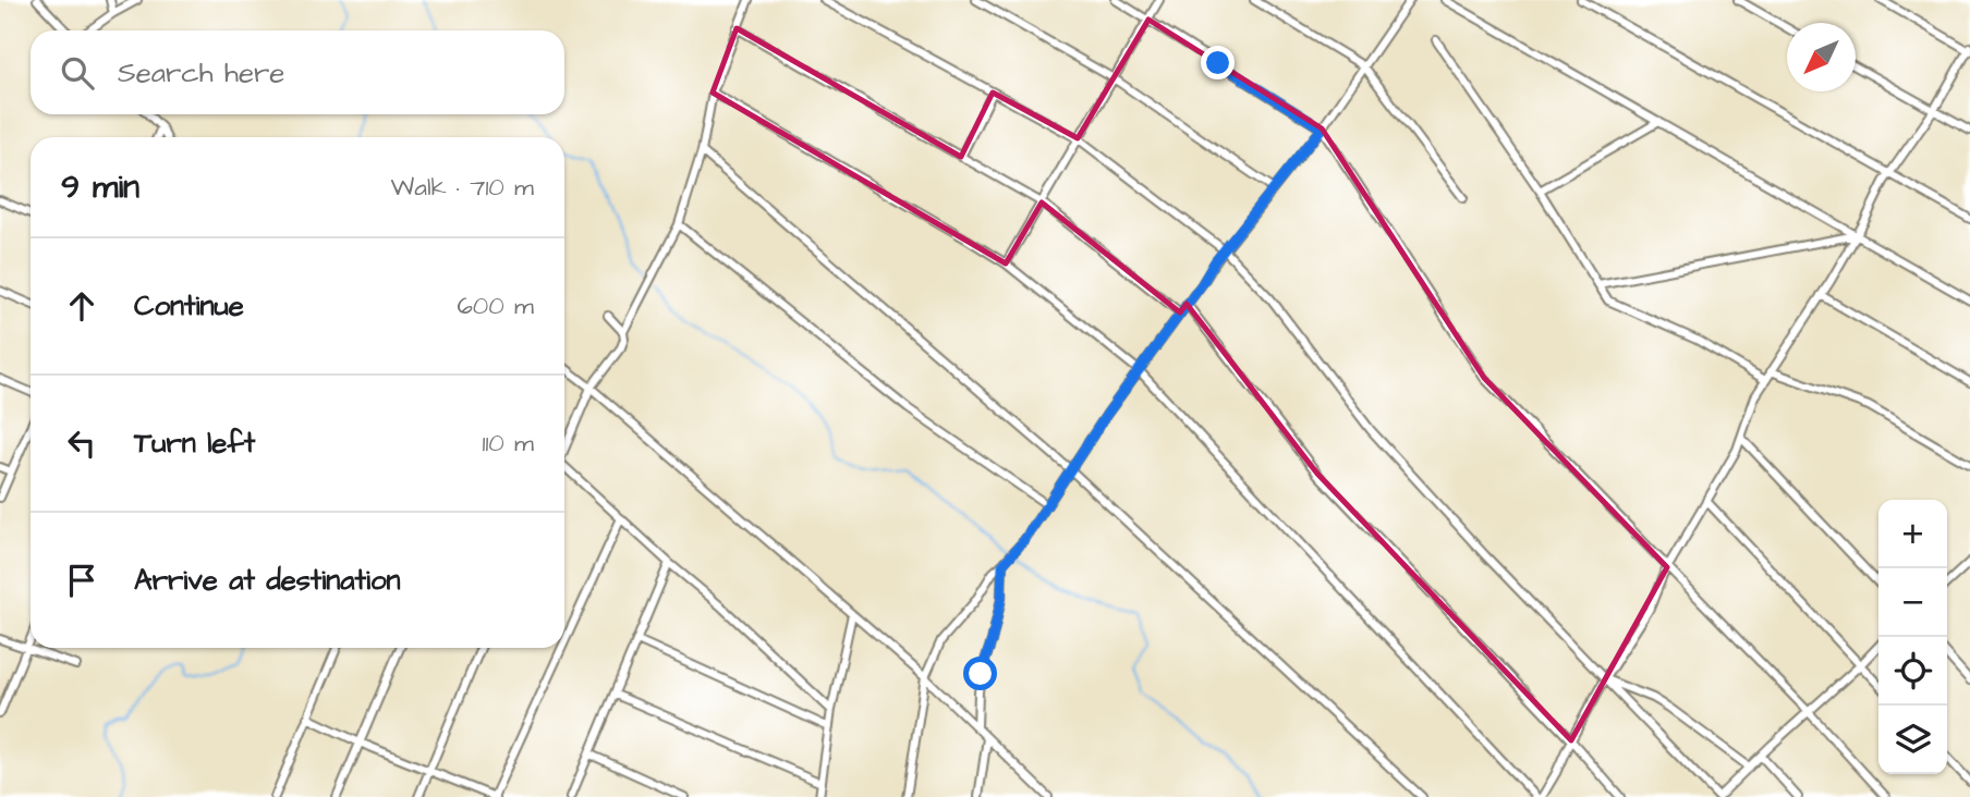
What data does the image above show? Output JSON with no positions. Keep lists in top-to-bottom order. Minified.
{"north":"bottom left","page":{"search":"Search here","heading":["9 min","Walk · 710 m"],"list":[["Continue","600 m"],["Turn left","110 m"],"Arrive at destination"],"map_buttons":["+","−"]}}
